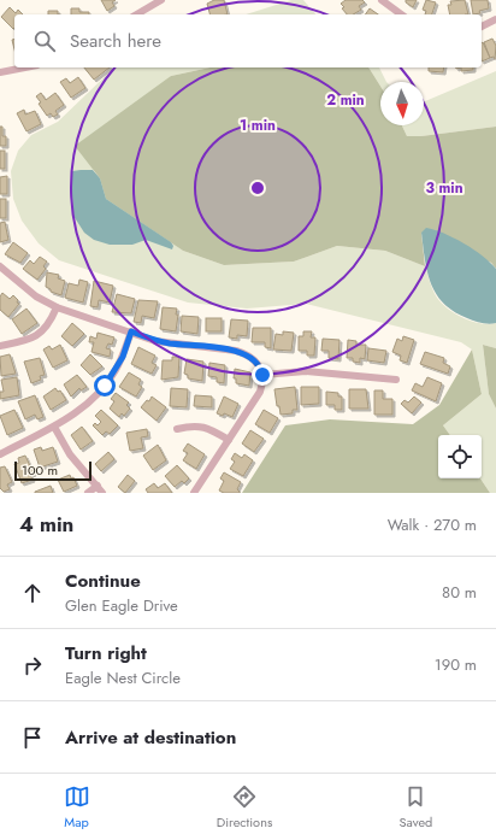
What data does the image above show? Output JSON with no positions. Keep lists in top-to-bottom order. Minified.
{"scale_bar":"100 m","north":"bottom","page":{"search":"Search here","scale":"100 m","heading":["4 min","Walk · 270 m"],"list":[["Continue","Glen Eagle Drive","80 m"],["Turn right","Eagle Nest Circle","190 m"],"Arrive at destination"],"nav":["Map","Directions","Saved"]},"rings":["2 min","1 min","3 min"]}
